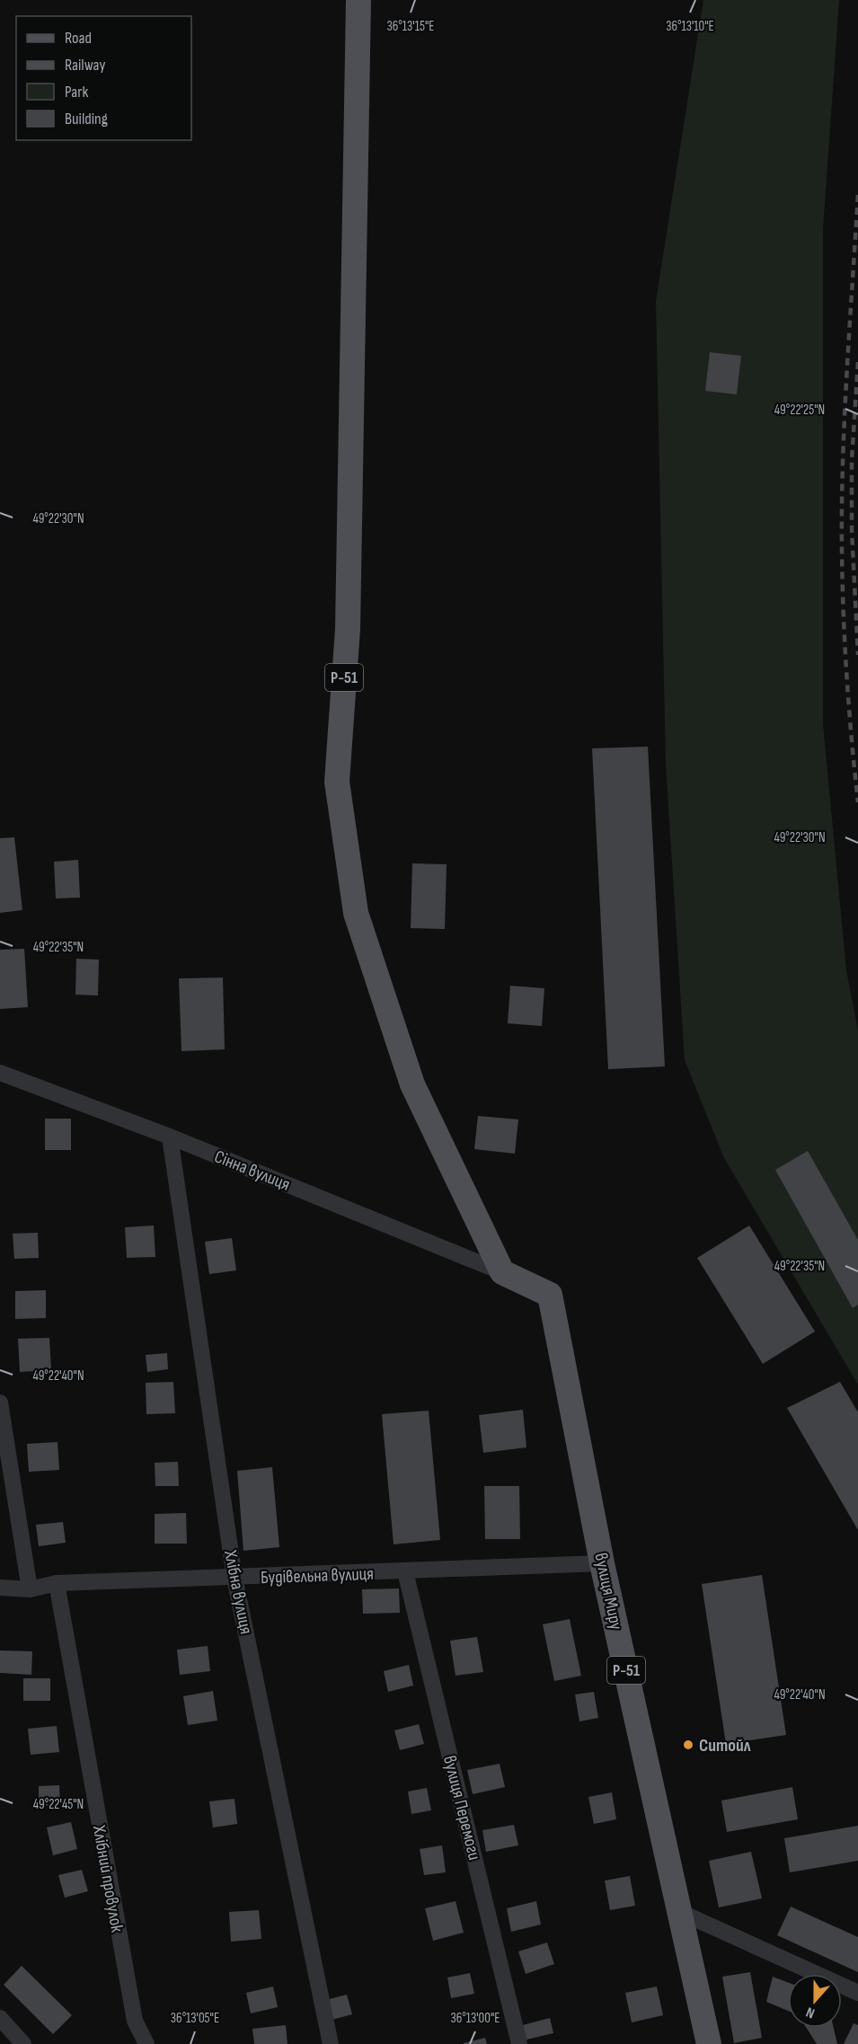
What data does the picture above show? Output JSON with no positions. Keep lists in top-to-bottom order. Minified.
{"streets":{"main road":["Р-51","вулиця Миру"],"street":["Сінна вулиця","Будівельна вулиця","Хлібна вулиця","вулиця Перемоги","Хлібний провулок"]},"crossings":[["Р-51","Сінна вулиця"],["Р-51","вулиця Миру"],["Сінна вулиця","вулиця Миру"],["Сінна вулиця","Хлібна вулиця"],["Будівельна вулиця","вулиця Миру"],["Будівельна вулиця","Хлібна вулиця"],["Будівельна вулиця","вулиця Перемоги"],["Будівельна вулиця","Хлібний провулок"]],"places":["Ситойл"],"legend":["Road","Railway","Park","Building"],"north":"bottom","coordinates":["36°13'15\"E","36°13'10\"E","49°22'25\"N","49°22'30\"N","49°22'35\"N","49°22'40\"N","49°22'45\"N","36°13'05\"E","36°13'00\"E"]}
